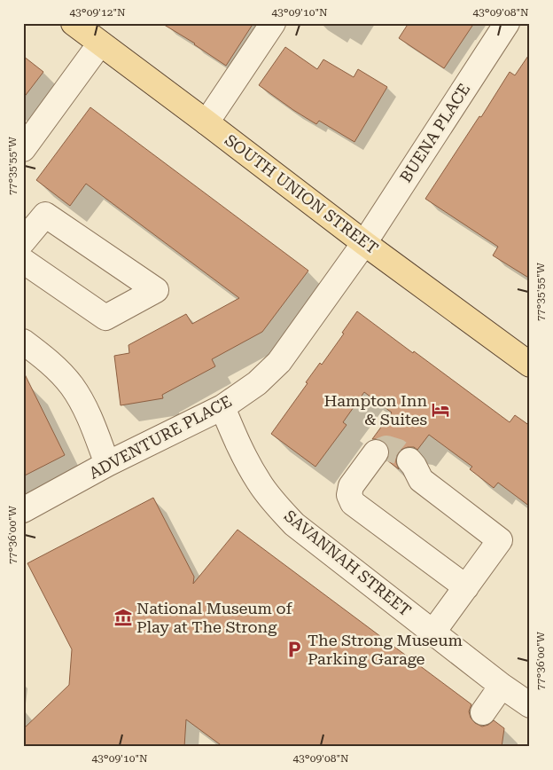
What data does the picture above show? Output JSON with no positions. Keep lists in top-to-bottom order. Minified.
{"streets":{"main road":["SOUTH UNION STREET"],"street":["BUENA PLACE","ADVENTURE PLACE","SAVANNAH STREET"]},"crossings":[["BUENA PLACE","SOUTH UNION STREET"],["BUENA PLACE","ADVENTURE PLACE"],["SOUTH UNION STREET","ADVENTURE PLACE"],["ADVENTURE PLACE","SAVANNAH STREET"]],"places":{"hotel":["Hampton Inn & Suites"],"museum":["National Museum of Play at The Strong"],"parking":["The Strong Museum Parking Garage"]},"coordinates":["43°09'12\"N","43°09'10\"N","43°09'08\"N","77°35'55\"W","77°36'00\"W"]}
